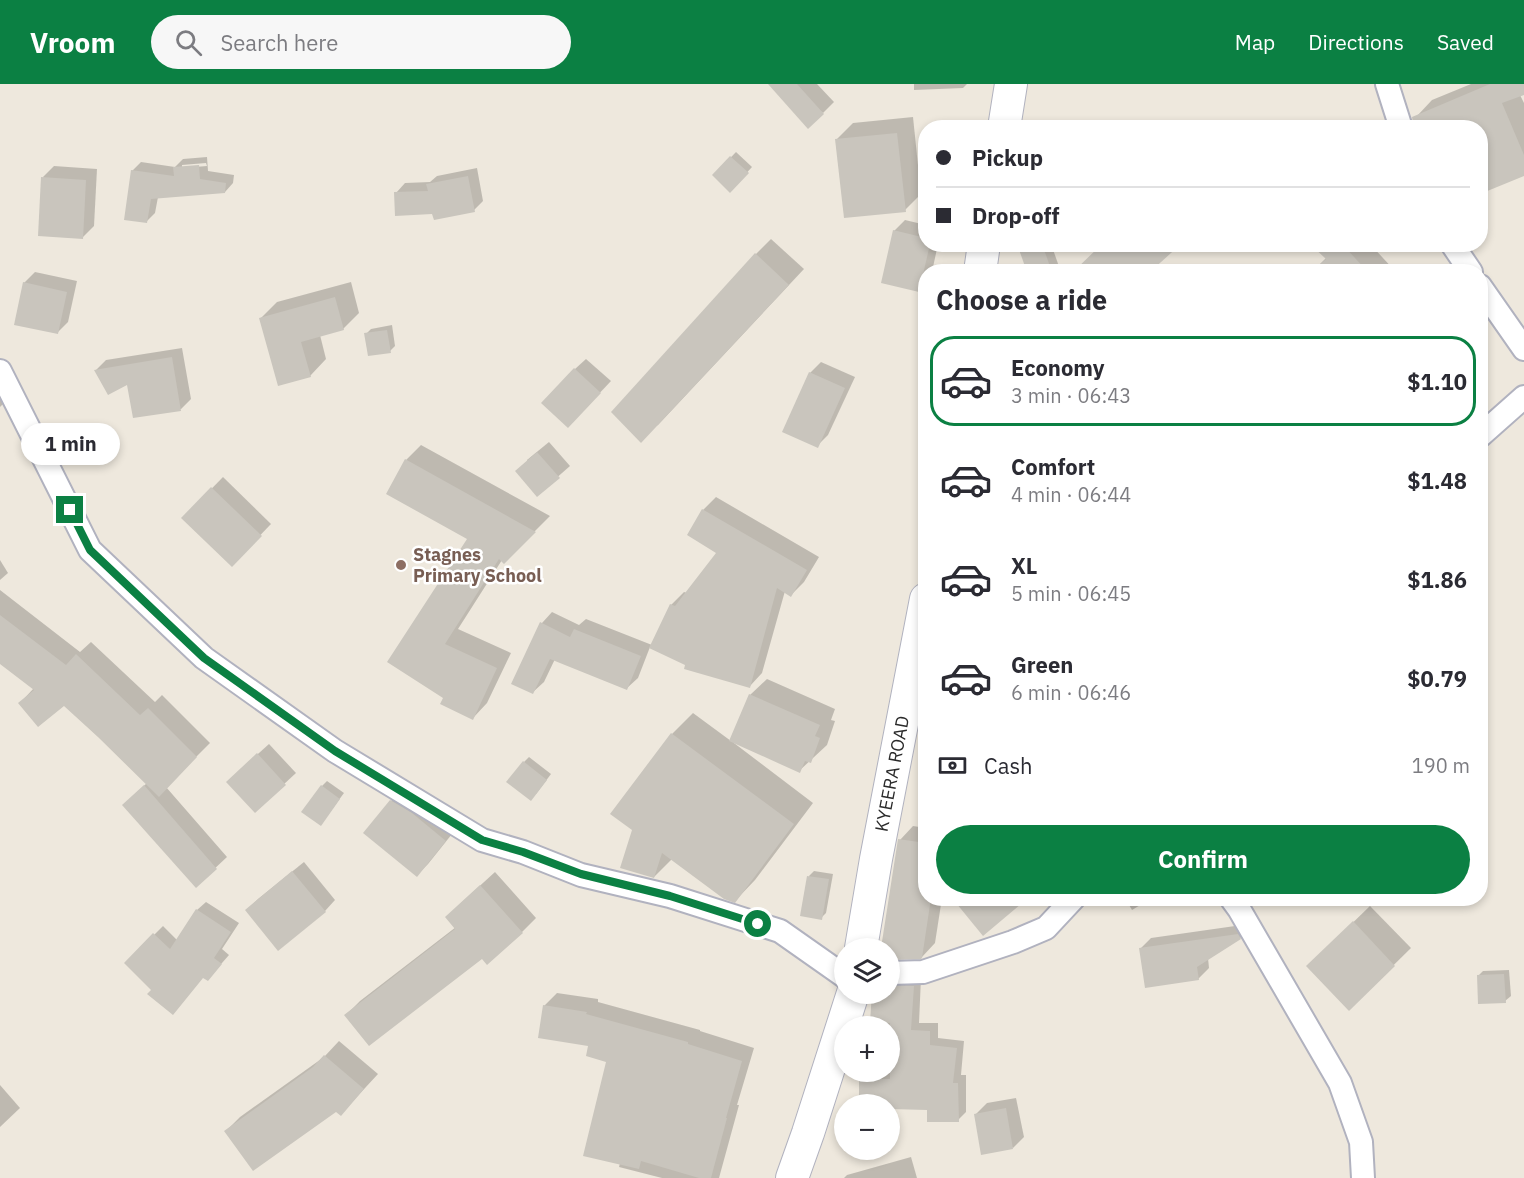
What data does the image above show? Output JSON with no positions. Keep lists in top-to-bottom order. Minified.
{"streets":{"main road":["KYEERA ROAD"]},"places":["Stagnes Primary School"],"page":{"header":"Vroom","search":"Search here","nav":["Map","Directions","Saved"],"banner":["Pickup","Drop-off"],"heading":"Choose a ride","list":[{"name":"Economy","note":"3 min · 06:43","value":"$1.10"},{"name":"Comfort","note":"4 min · 06:44","value":"$1.48"},{"name":"XL","note":"5 min · 06:45","value":"$1.86"},{"name":"Green","note":"6 min · 06:46","value":"$0.79"}],"bubble":"1 min","pay":["Cash","190 m"],"buttons":"Confirm","map_buttons":["+","−"]}}
